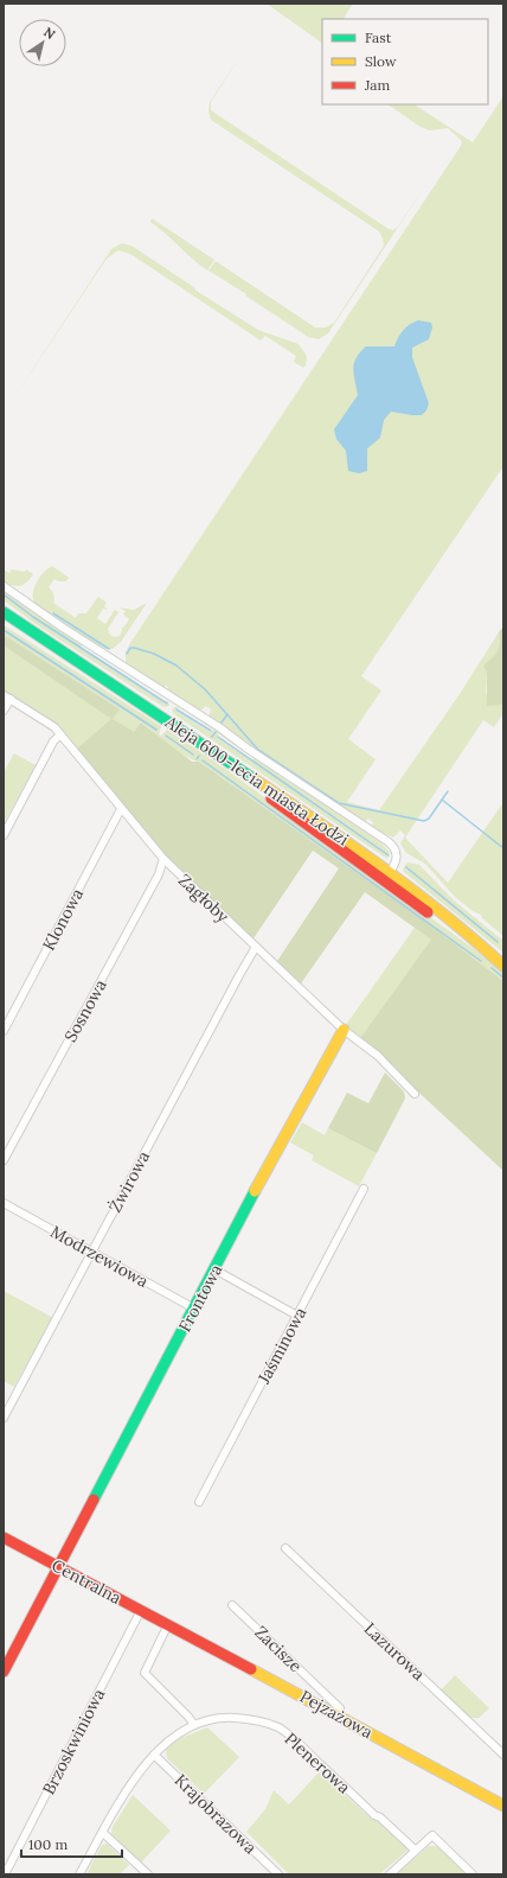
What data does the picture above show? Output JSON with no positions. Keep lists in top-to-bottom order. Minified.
{"streets":{"street":["Aleja 600-lecia miasta Łodzi","Zagłoby","Klonowa","Sosnowa","Żwirowa","Modrzewiowa","Frontowa","Jaśminowa","Centralna","Zacisze","Lazurowa","Pejzażowa","Brzoskwiniowa","Plenerowa","Krajobrazowa"]},"crossings":[["Zagłoby","Klonowa"],["Zagłoby","Sosnowa"],["Zagłoby","Żwirowa"],["Zagłoby","Frontowa"],["Żwirowa","Modrzewiowa"],["Modrzewiowa","Frontowa"],["Frontowa","Centralna"],["Centralna","Pejzażowa"],["Centralna","Brzoskwiniowa"],["Zacisze","Pejzażowa"],["Plenerowa","Krajobrazowa"]],"legend":["Fast","Slow","Jam"],"scale_bar":"100 m","north":"top right"}
